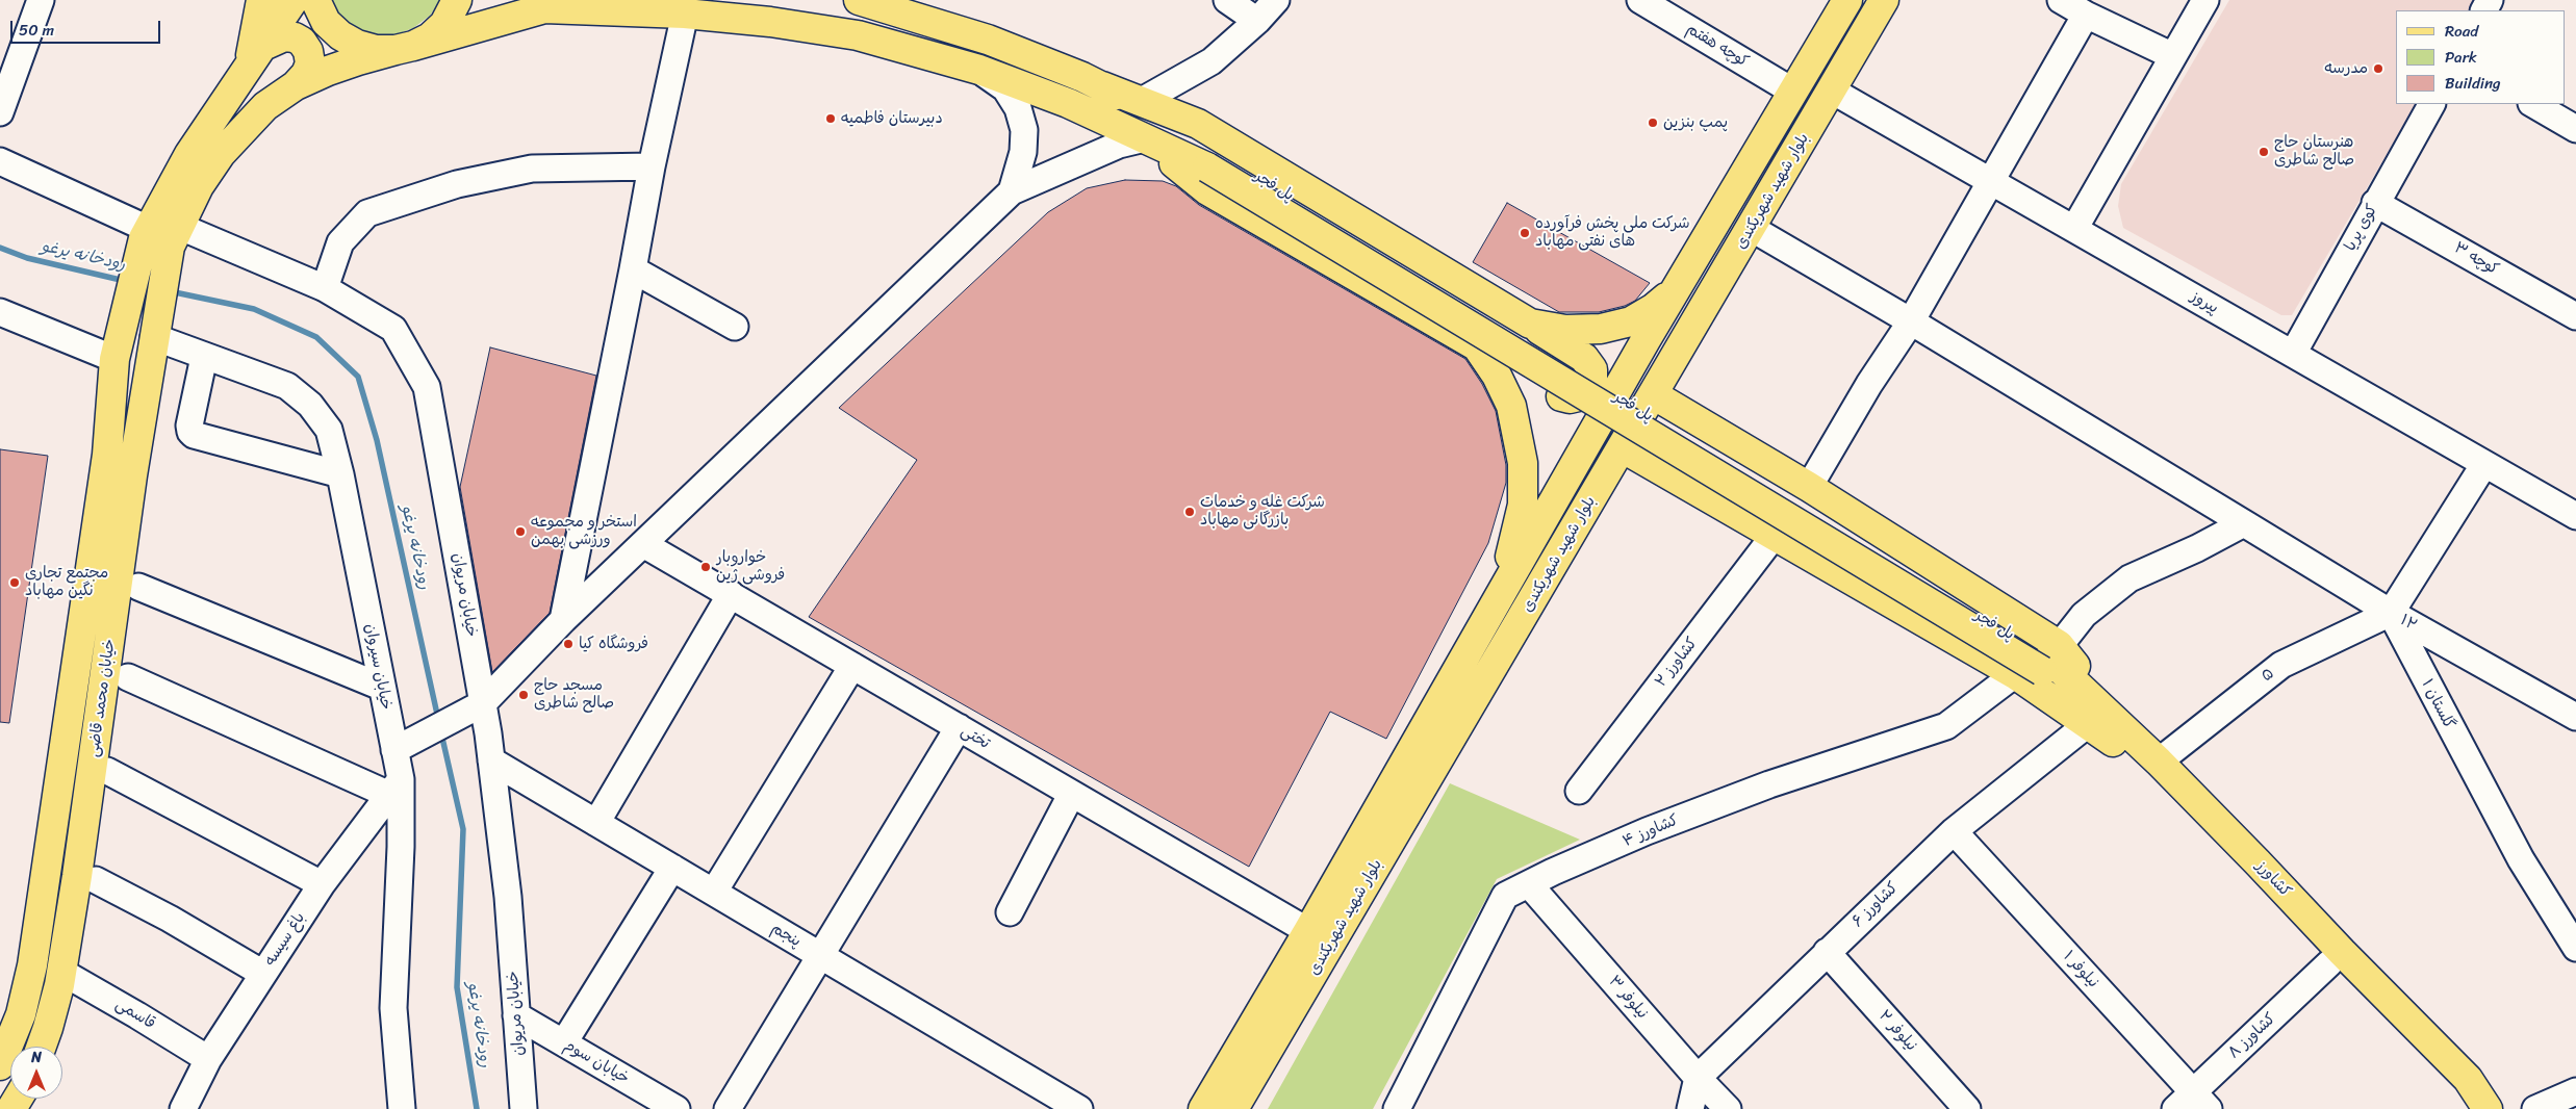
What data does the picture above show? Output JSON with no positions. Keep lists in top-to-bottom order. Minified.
{"streets":{"main road":["پل فجر","بلوار شهید شهریکندی","خیابان محمد قاضی","کشاورز"],"street":["کوچه هفتم","کوی پریا","کوچه ۳","پیروز","خیابان مریوان","۱۲","کشاورز ۲","خیابان سیروان","۵","گلستان ۱","تختی","کشاورز ۴","کشاورز ۶","پنجم","باغ سیسه","نیلوفر ۱","نیلوفر ۳","قاسمی","نیلوفر ۲","کشاورز ۸","خیابان سوم"]},"crossings":[["کوچه هفتم","بلوار شهید شهریکندی"],["پل فجر","کشاورز"],["بلوار شهید شهریکندی","پیروز"],["بلوار شهید شهریکندی","۱۲"],["بلوار شهید شهریکندی","تختی"],["کوی پریا","کوچه ۳"],["کوی پریا","پیروز"],["خیابان مریوان","خیابان محمد قاضی"],["خیابان مریوان","پنجم"],["خیابان مریوان","خیابان سوم"],["۱۲","۵"],["۱۲","گلستان ۱"],["خیابان سیروان","خیابان محمد قاضی"],["خیابان سیروان","باغ سیسه"],["۵","گلستان ۱"],["۵","کشاورز"],["خیابان محمد قاضی","قاسمی"],["کشاورز ۴","نیلوفر ۳"],["کشاورز ۶","نیلوفر ۱"],["کشاورز ۶","نیلوفر ۳"],["کشاورز ۶","نیلوفر ۲"],["باغ سیسه","قاسمی"],["نیلوفر ۱","کشاورز ۸"]],"water":["رودخانه یرغو"],"places":["مدرسه","دبیرستان فاطمیه","پمپ بنزین","هنرستان حاج صالح شاطری","شرکت ملی پخش فرآورده های نفتی مهاباد","شرکت غله و خدمات بازرگانی مهاباد","استخر و مجموعه ورزشی بهمن","خواروبار فروشی ژین","مجتمع تجاری نگین مهاباد","فروشگاه کیا","مسجد حاج صالح شاطری"],"legend":["Road","Park","Building"],"scale_bar":"50 m","north":"top"}
